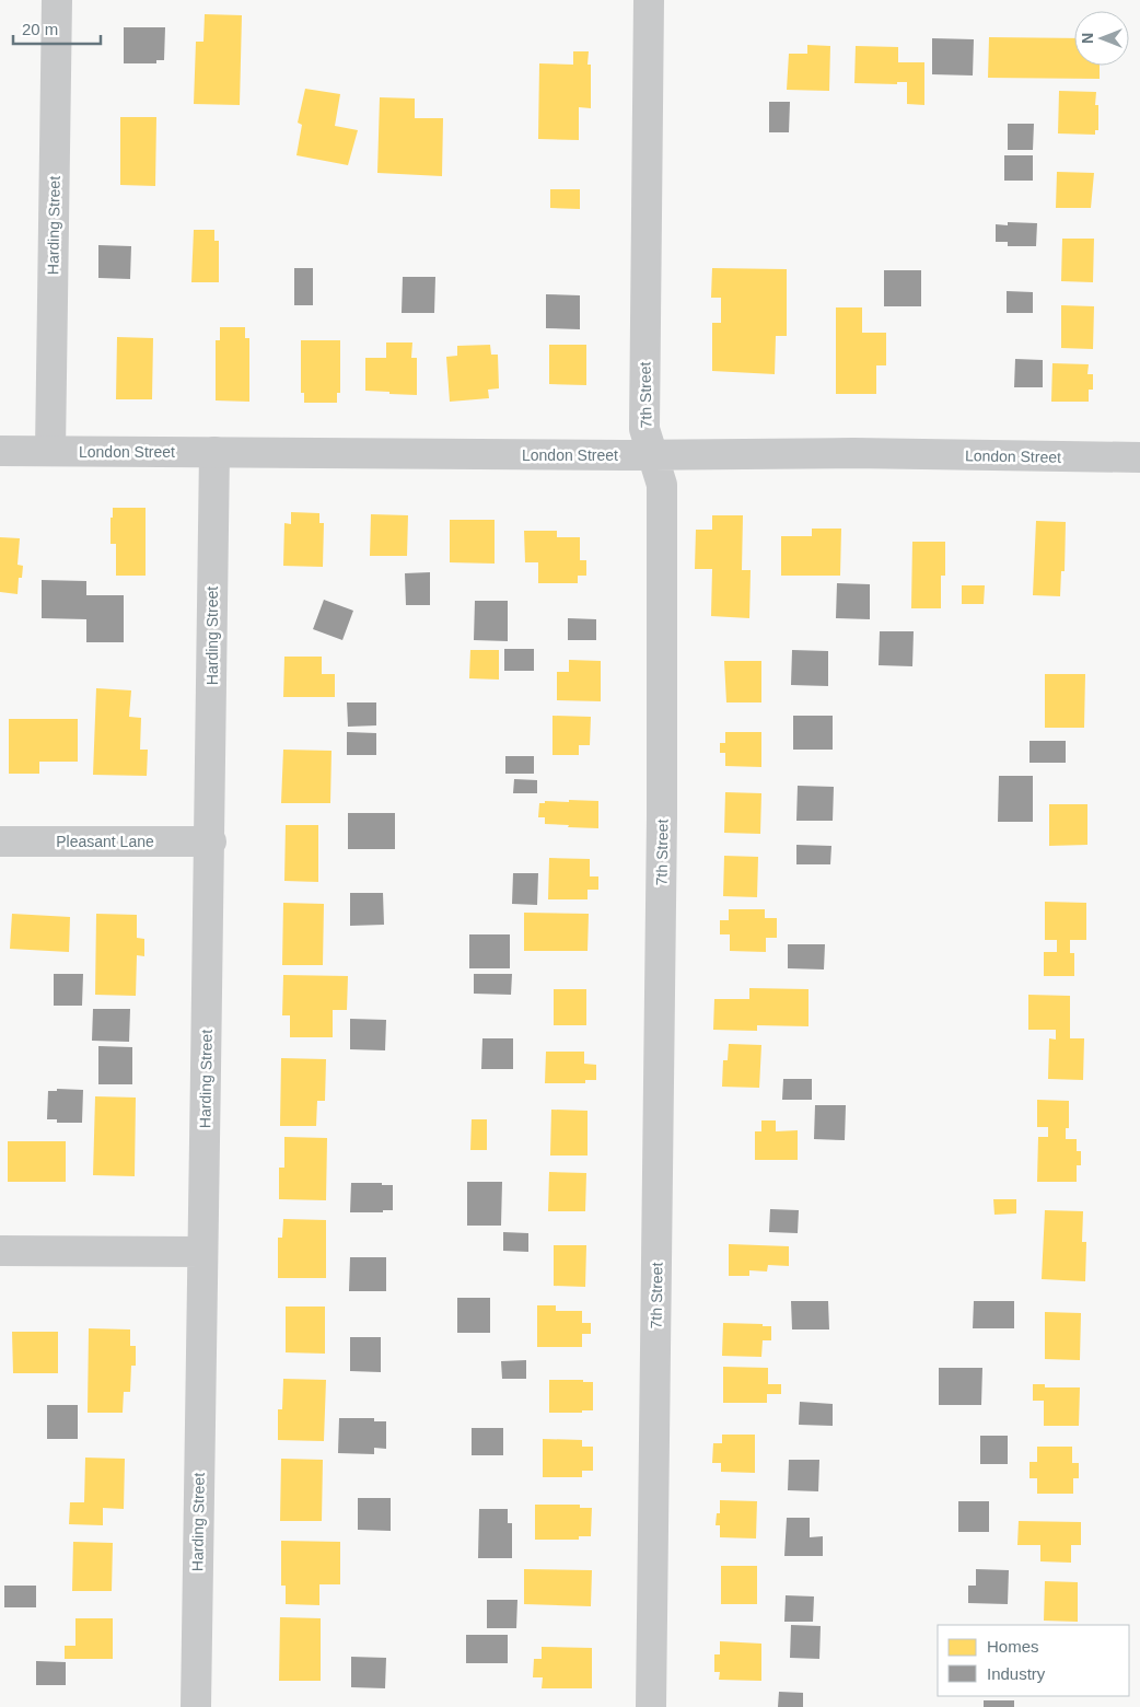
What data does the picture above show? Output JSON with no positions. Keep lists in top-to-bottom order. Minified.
{"streets":{"street":["Harding Street","7th Street","London Street","Pleasant Lane"]},"crossings":[["Harding Street","London Street"],["Harding Street","Pleasant Lane"],["7th Street","London Street"]],"legend":["Homes","Industry"],"scale_bar":"20 m","north":"left"}
